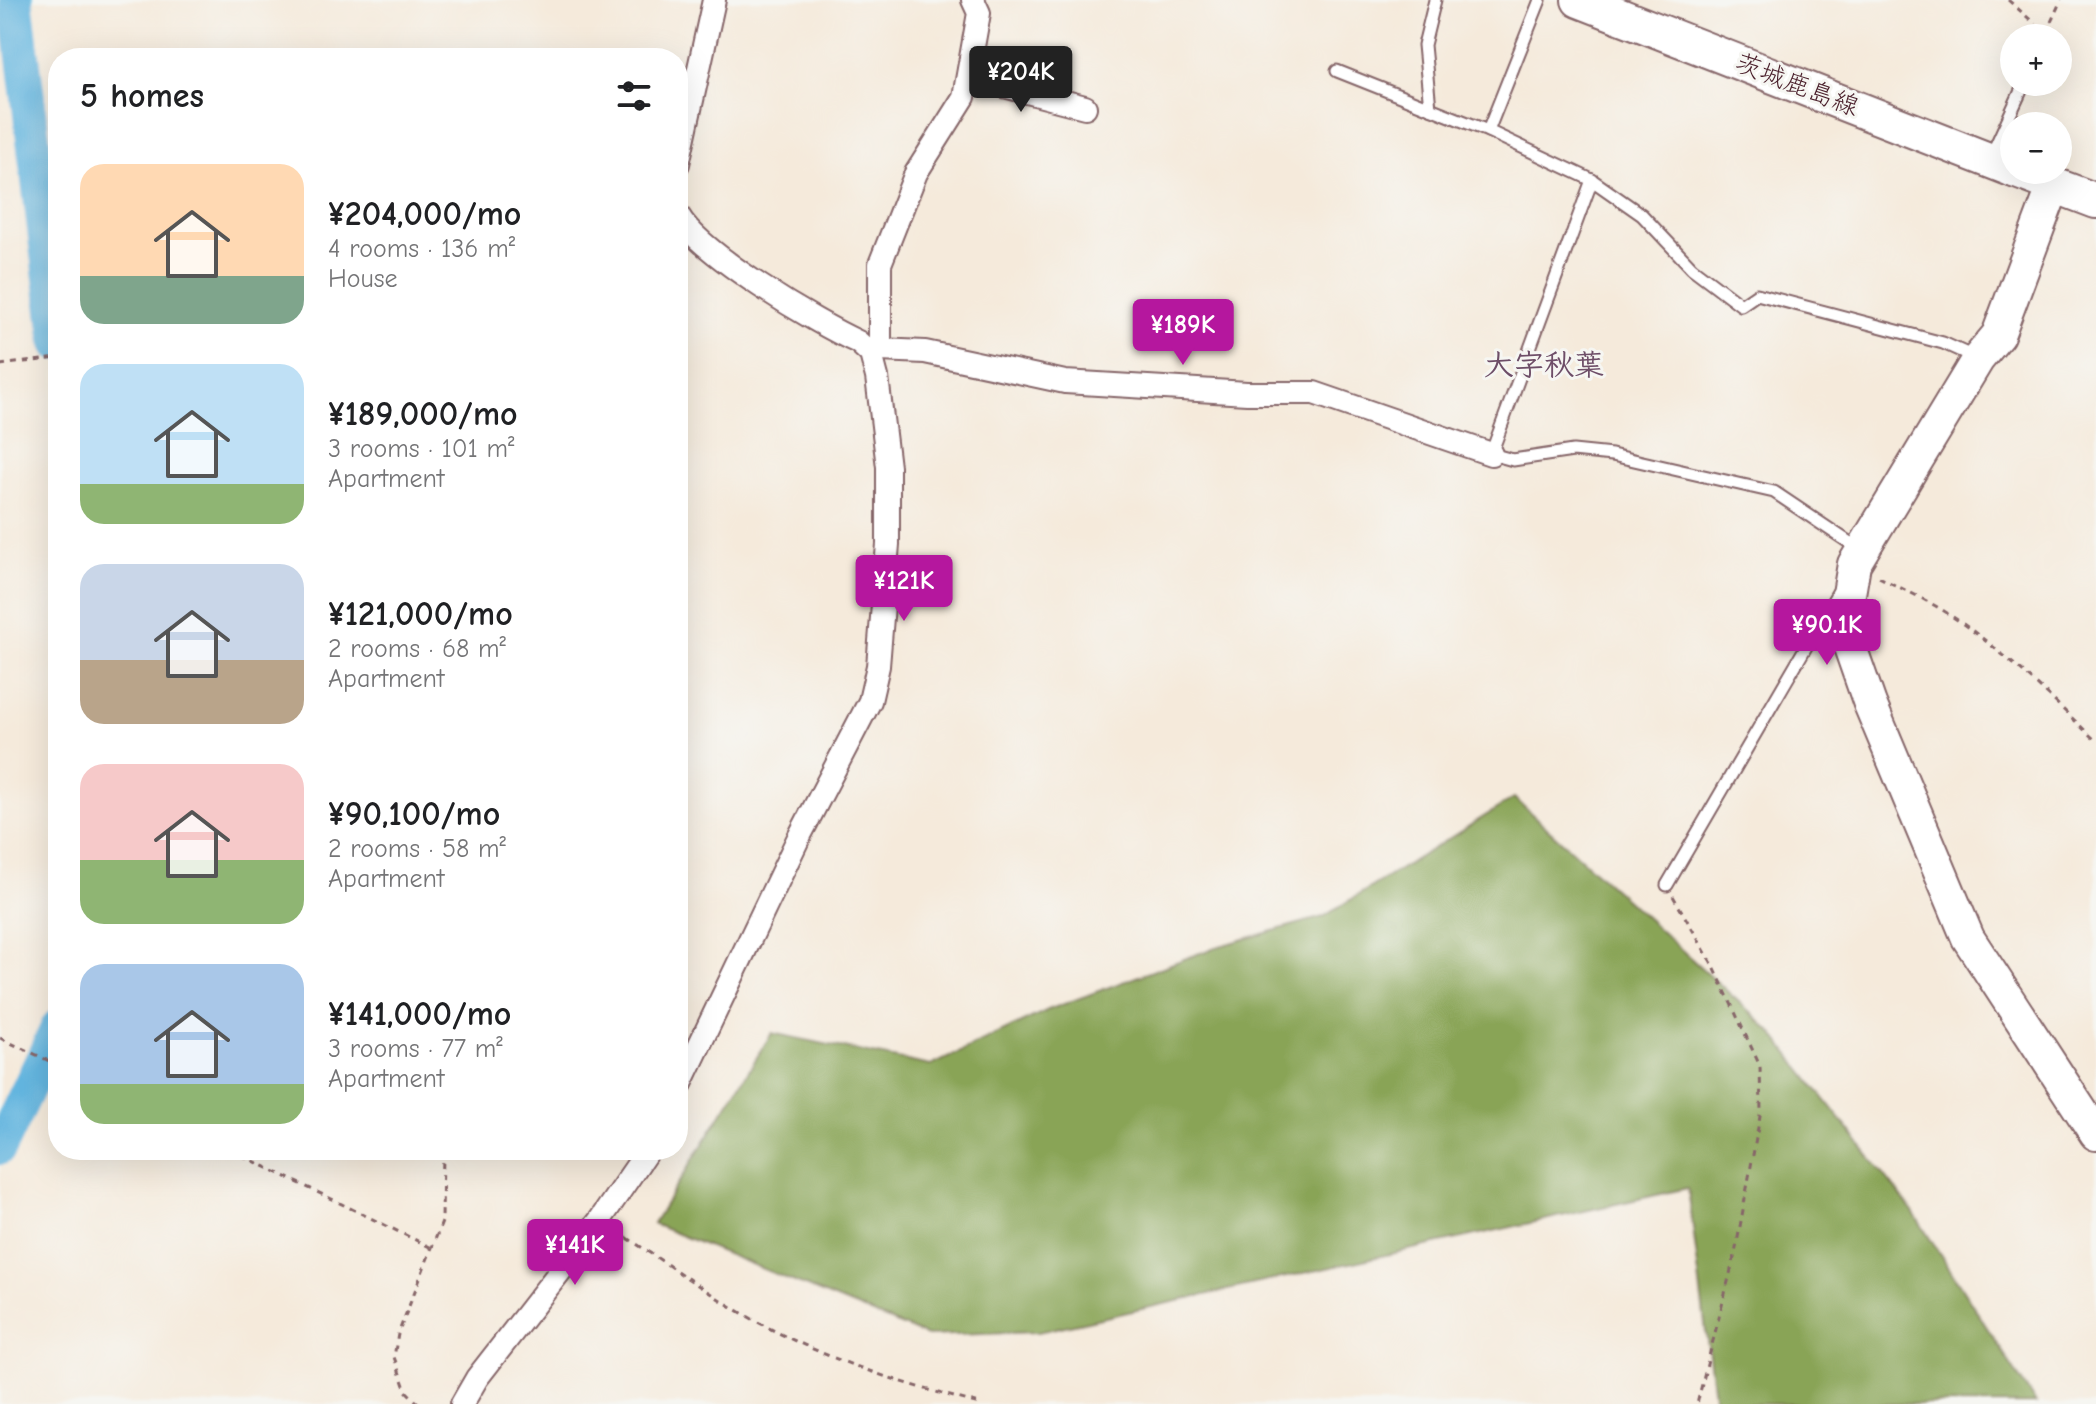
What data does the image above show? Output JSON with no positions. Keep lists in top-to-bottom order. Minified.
{"streets":{"main road":["茨城鹿島線"]},"districts":["大字秋葉"],"page":{"map_buttons":["+","−"],"price":["¥204K","¥189K","¥121K","¥90.1K","¥141K"],"heading":"5 homes","list":[{"name":"¥204,000/mo","note":"4 rooms · 136 m² · House"},{"name":"¥189,000/mo","note":"3 rooms · 101 m² · Apartment"},{"name":"¥121,000/mo","note":"2 rooms · 68 m² · Apartment"},{"name":"¥90,100/mo","note":"2 rooms · 58 m² · Apartment"},{"name":"¥141,000/mo","note":"3 rooms · 77 m² · Apartment"}]}}
